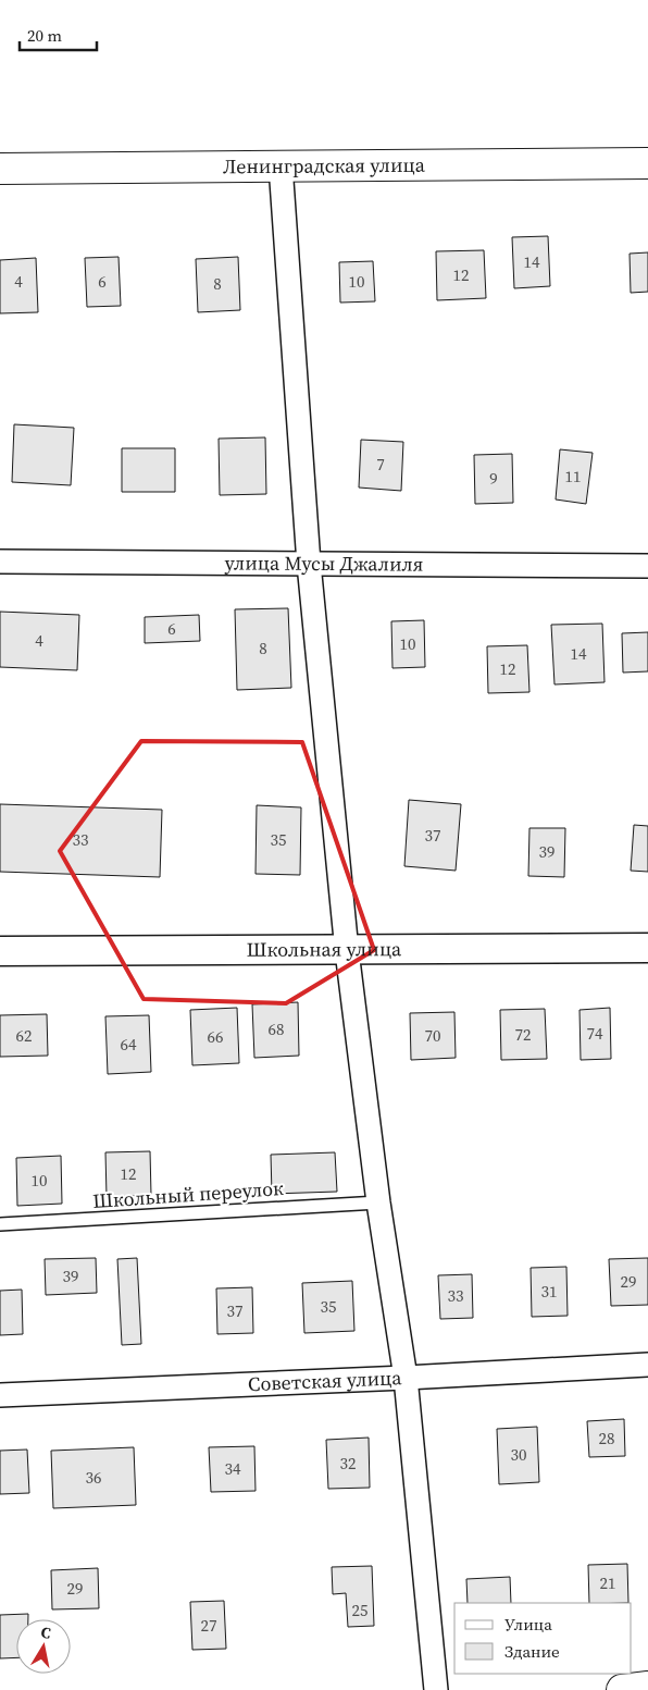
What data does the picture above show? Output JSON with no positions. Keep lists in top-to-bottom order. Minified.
{"streets":{"main road":["Ленинградская улица"],"street":["улица Мусы Джалиля","Школьная улица","Советская улица"],"lane":["Школьный переулок"]},"house_numbers":["14","12","4","6","10","8","7","11","9","6","4","10","8","14","12","37","33","35","39","68","74","72","62","70","66","64","12","10","39","29","31","33","35","37","28","30","32","34","36","21","29","25","27"],"legend":["Улица","Здание"],"scale_bar":"20 m","north":"top"}
